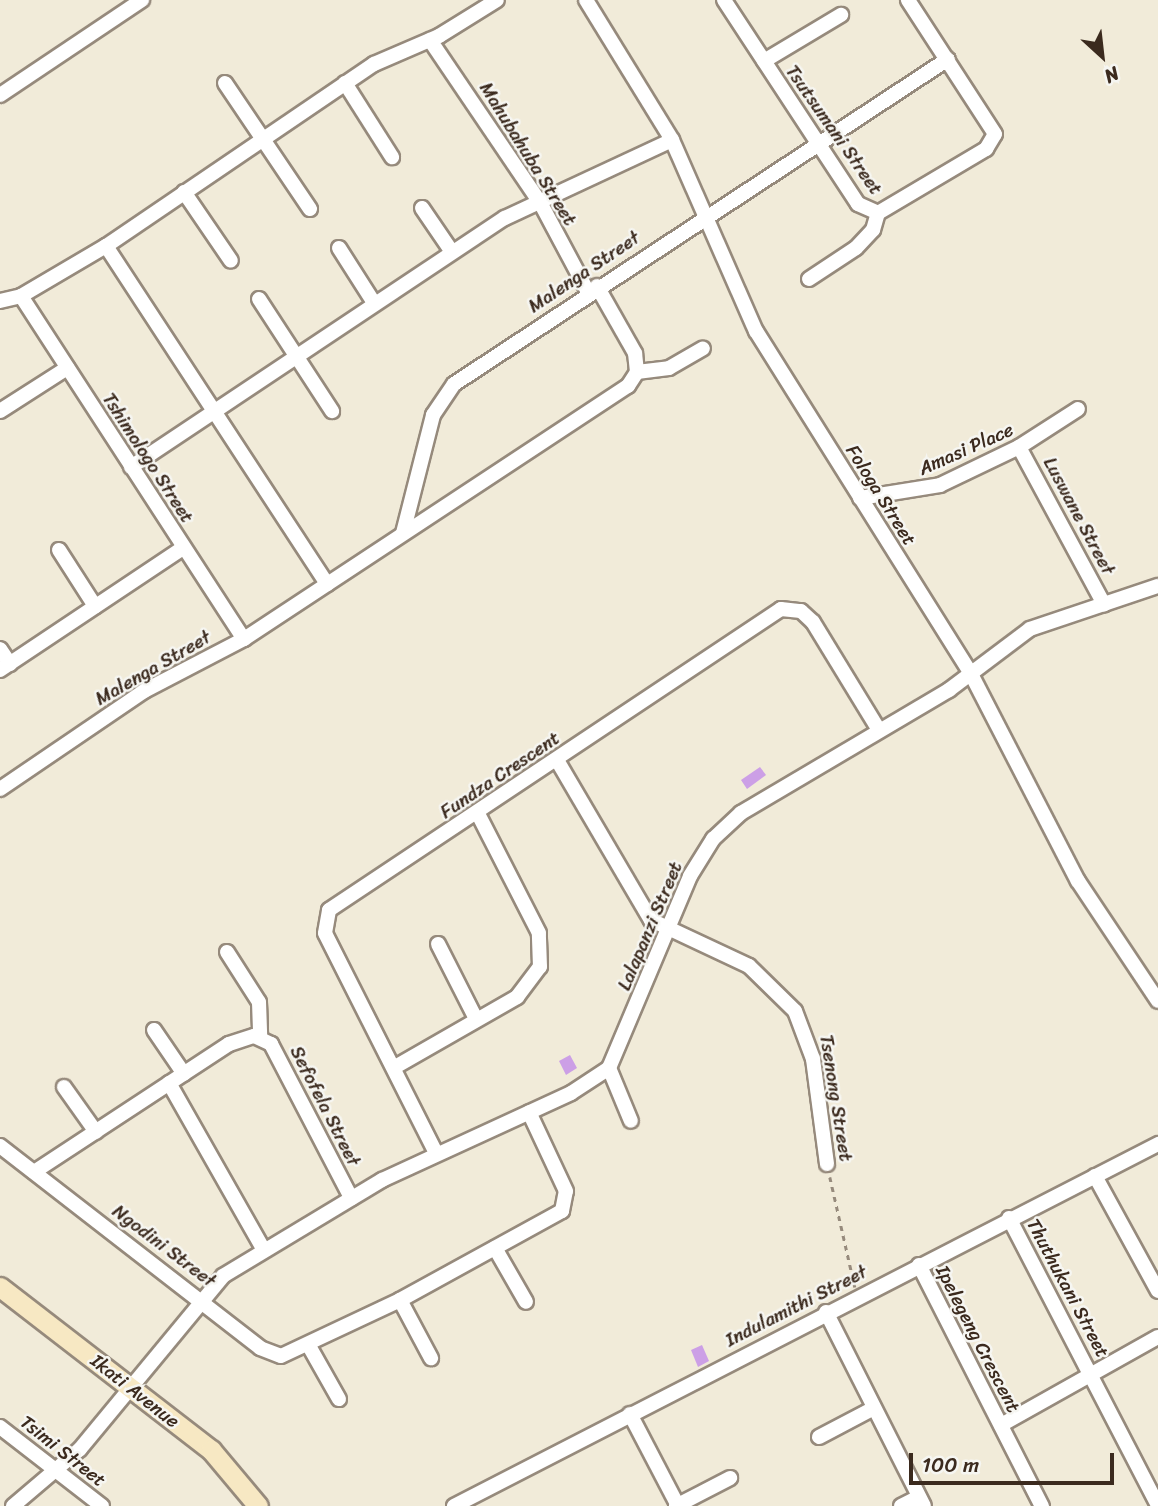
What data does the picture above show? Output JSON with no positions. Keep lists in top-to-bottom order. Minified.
{"streets":{"street":["Tsutsumani Street","Mahubahuba Street","Malenga Street","Amasi Place","Tshimologo Street","Fologa Street","Luswane Street","Fundza Crescent","Lalapanzi Street","Tsenong Street","Sefofela Street","Ngodini Street","Thuthukani Street","Indulamithi Street","Ipelegeng Crescent","Ikati Avenue","Tsimi Street"]},"crossings":[["Tsutsumani Street","Malenga Street"],["Mahubahuba Street","Malenga Street"],["Malenga Street","Tshimologo Street"],["Malenga Street","Fologa Street"],["Amasi Place","Fologa Street"],["Amasi Place","Luswane Street"],["Fologa Street","Lalapanzi Street"],["Luswane Street","Lalapanzi Street"],["Fundza Crescent","Lalapanzi Street"],["Fundza Crescent","Tsenong Street"],["Lalapanzi Street","Tsenong Street"],["Tsenong Street","Indulamithi Street"],["Thuthukani Street","Indulamithi Street"],["Indulamithi Street","Ipelegeng Crescent"]],"scale_bar":"100 m","north":"bottom right"}
